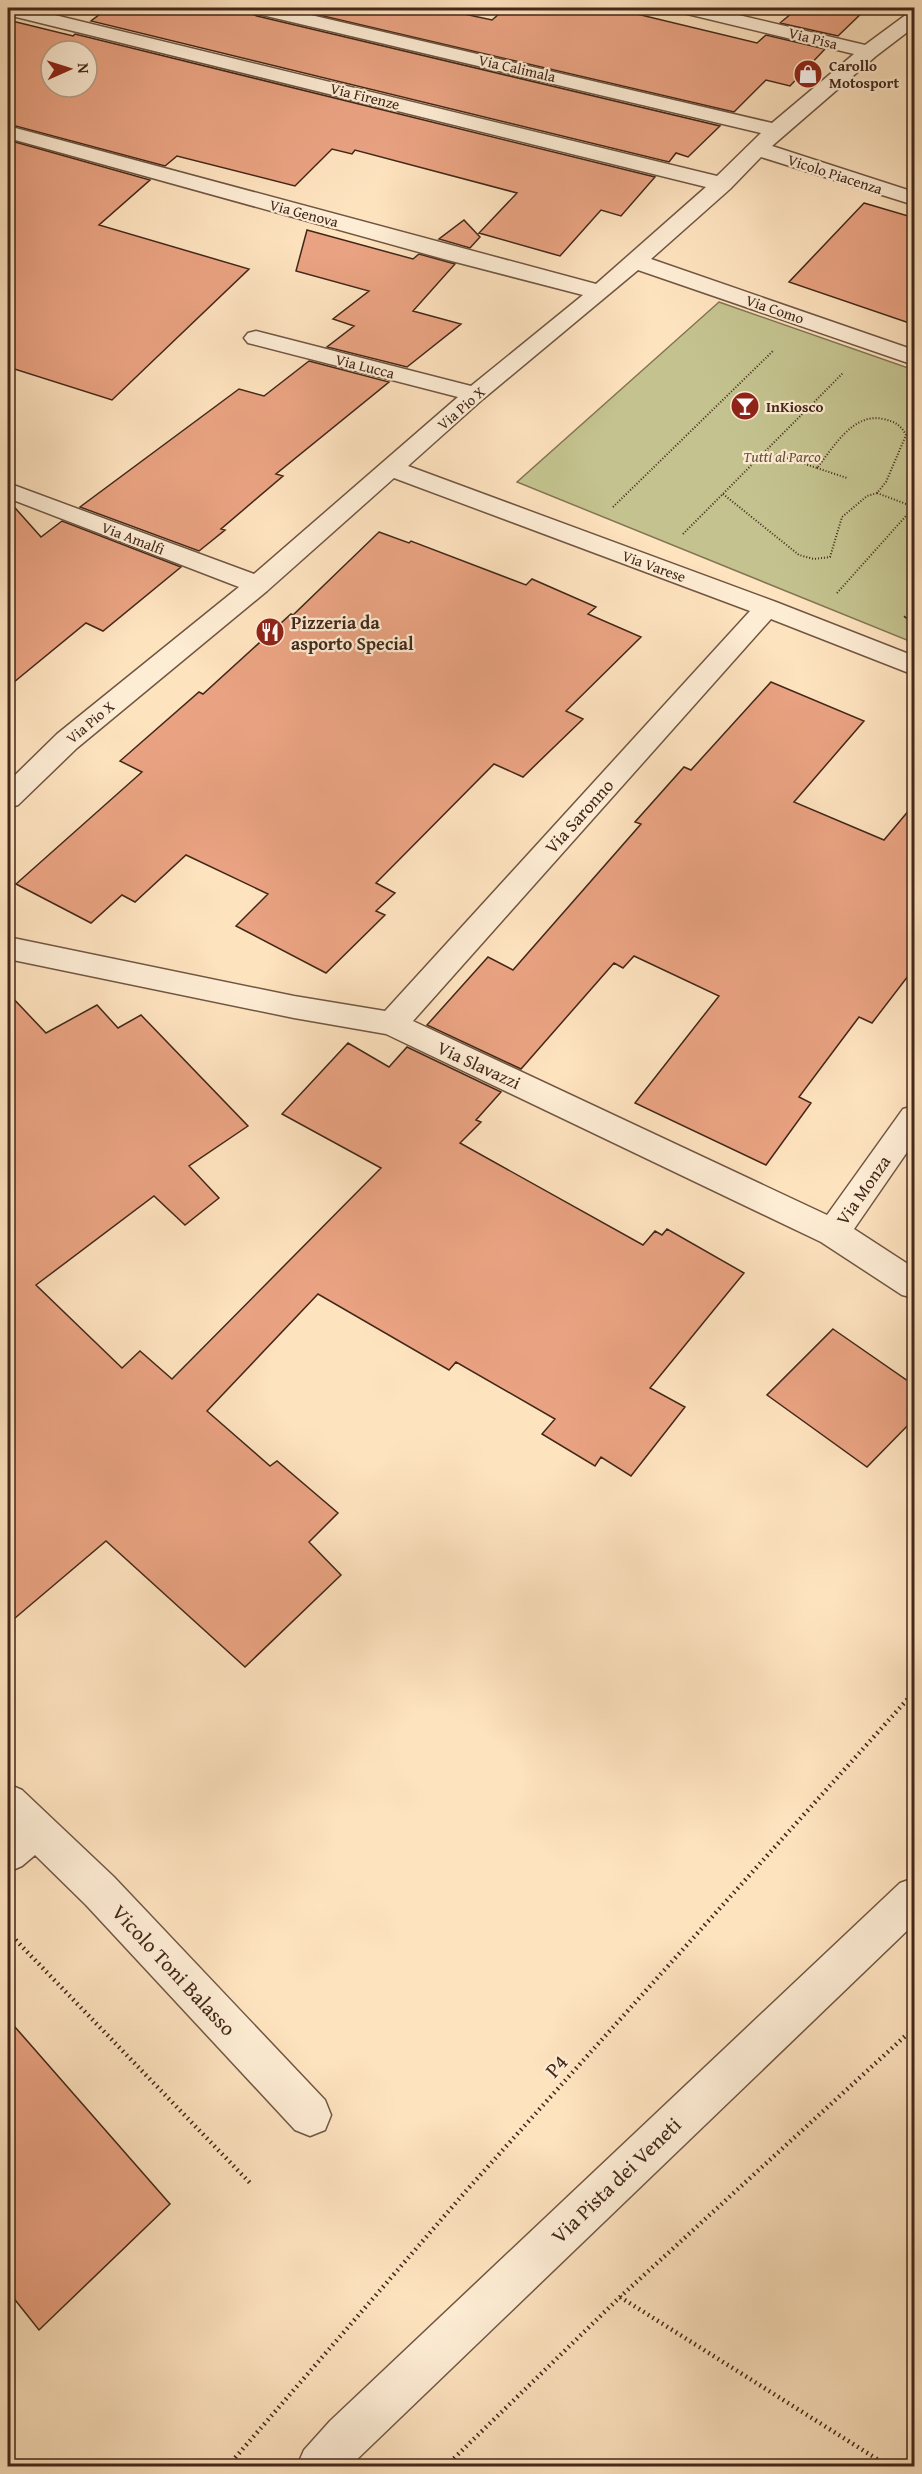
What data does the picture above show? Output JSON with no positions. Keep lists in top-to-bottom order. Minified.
{"streets":{"street":["Via Pisa","Via Calimala","Via Firenze","Vicolo Piacenza","Via Genova","Via Como","Via Lucca","Via Pio X","Via Amalfi","Via Varese","Via Saronno","Via Slavazzi","Via Monza","Vicolo Toni Balasso","Via Pista dei Veneti"],"path":["P4"]},"crossings":[["Via Pisa","Via Pio X"],["Via Calimala","Via Pio X"],["Via Firenze","Via Pio X"],["Vicolo Piacenza","Via Pio X"],["Via Genova","Via Pio X"],["Via Como","Via Pio X"],["Via Lucca","Via Pio X"],["Via Pio X","Via Amalfi"],["Via Pio X","Via Varese"],["Via Varese","Via Saronno"],["Via Saronno","Via Slavazzi"],["Via Slavazzi","Via Monza"]],"parks":["Tutti al Parco"],"places":{"shop":["Carollo Motosport"],"bar":["InKiosco"],"restaurant":["Pizzeria da asporto Special"]},"north":"right"}
